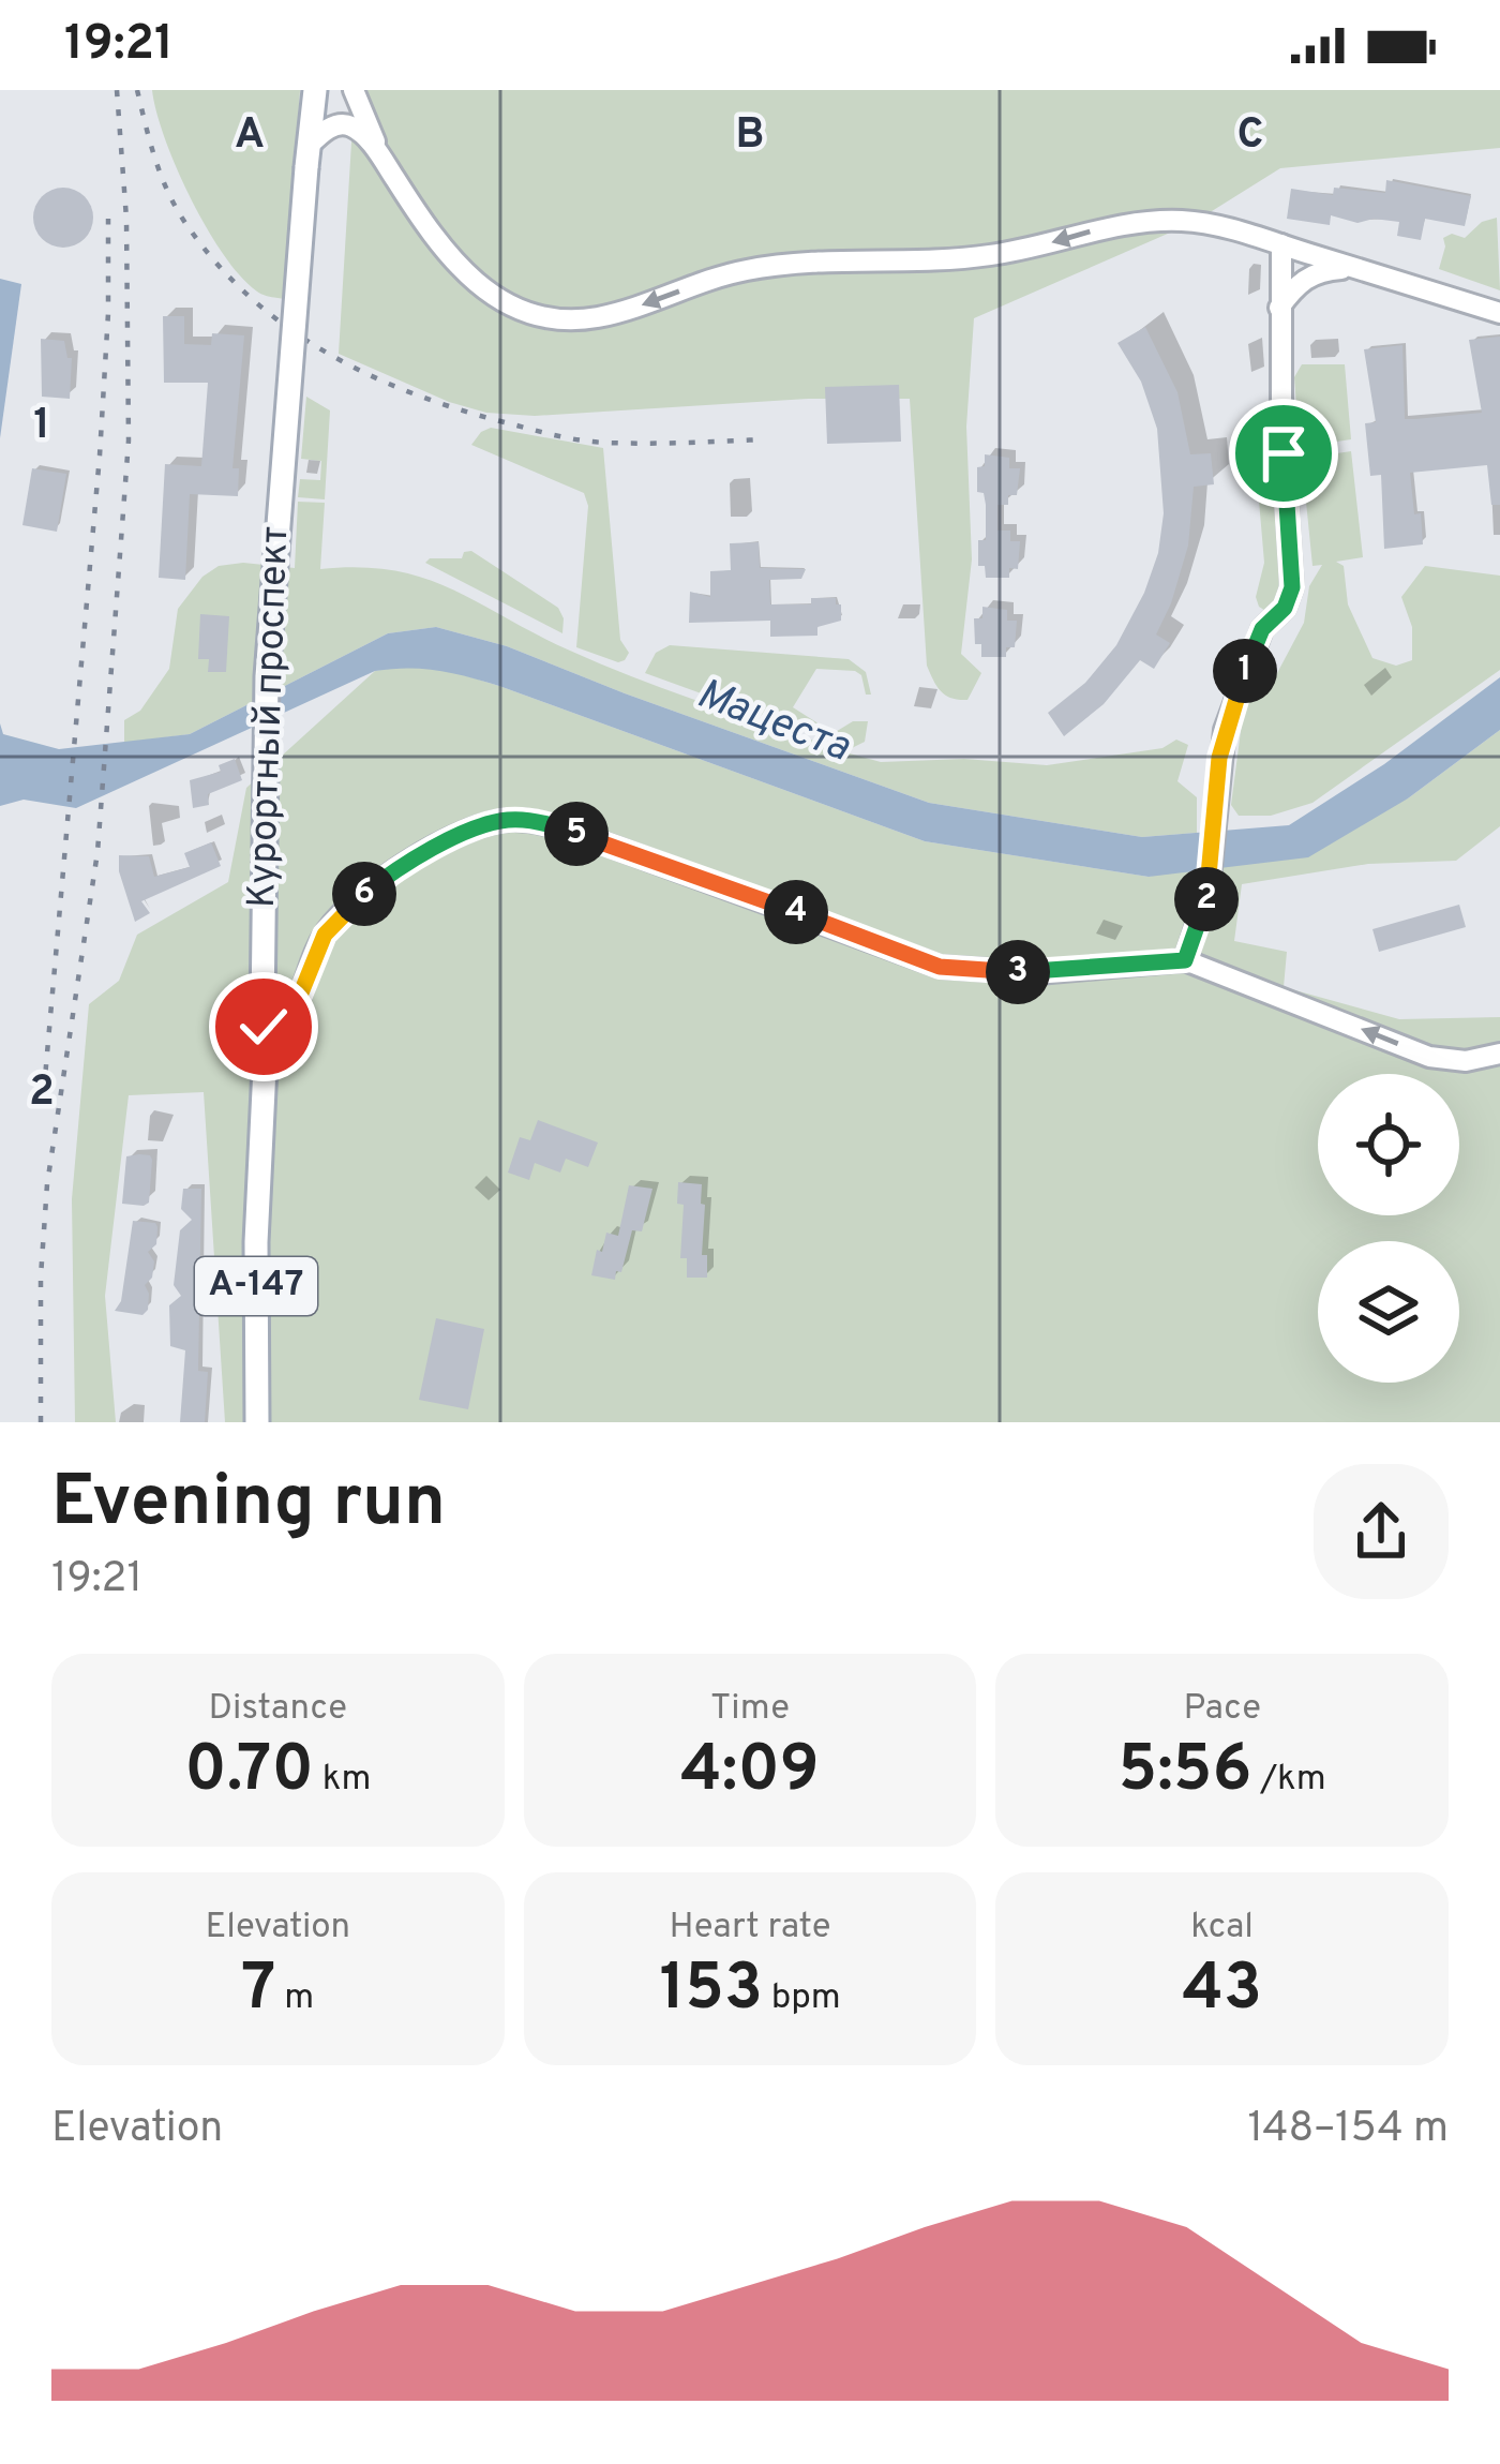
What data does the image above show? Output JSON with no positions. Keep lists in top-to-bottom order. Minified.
{"streets":{"main road":["Курортный проспект","А-147"]},"water":["Мацеста"],"page":{"status":"19:21","pins":["1","5","6","2","4","3"],"heading":["Evening run","19:21"],"stats":[["Distance","0.70 km"],["Time","4:09"],["Pace","5:56 /km"],["Elevation","7 m"],["Heart rate","153 bpm"],["kcal","43"]],"chart":["Elevation","148–154 m"]},"grid":{"columns":["A","B","C"],"rows":["1","2"]}}
